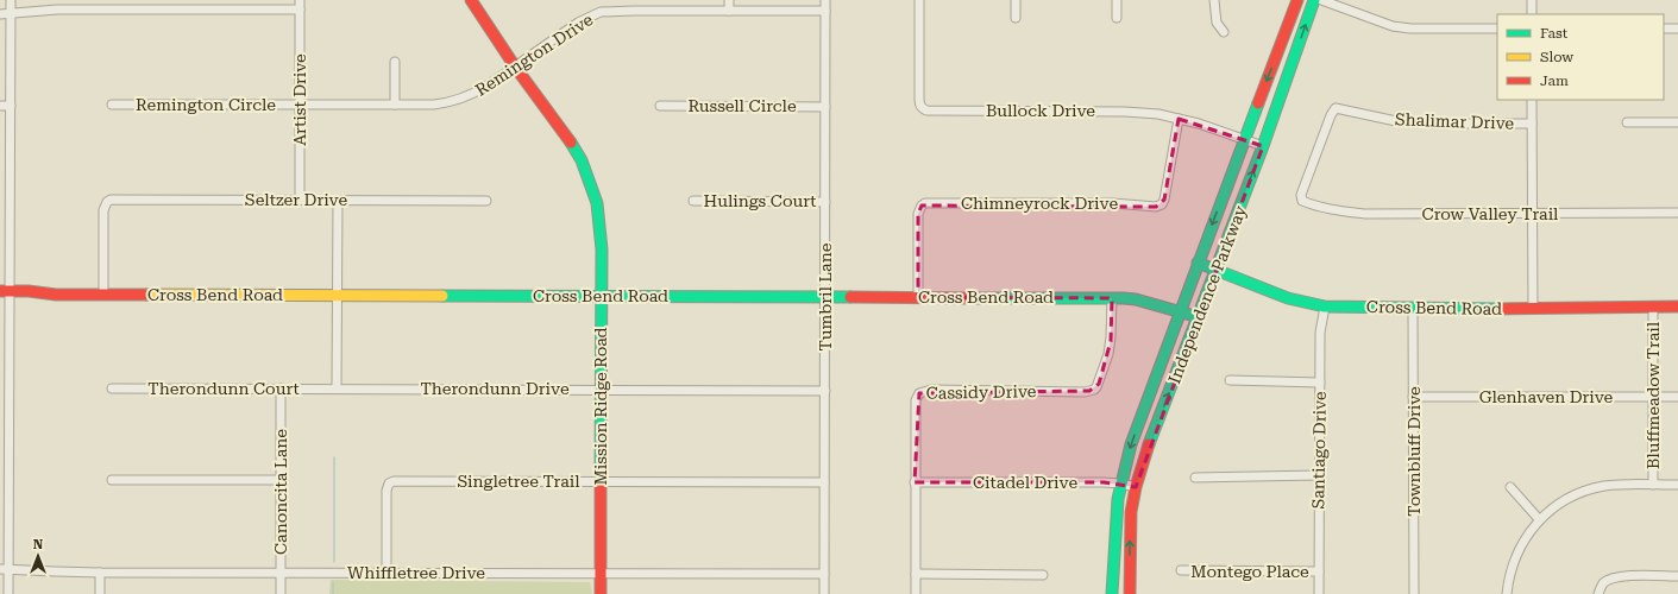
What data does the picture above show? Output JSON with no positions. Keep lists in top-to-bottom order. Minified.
{"streets":{"street":["Remington Drive","Artist Drive","Remington Circle","Russell Circle","Bullock Drive","Shalimar Drive","Seltzer Drive","Hulings Court","Chimneyrock Drive","Crow Valley Trail","Cross Bend Road","Independence Parkway","Tumbril Lane","Therondunn Court","Therondunn Drive","Cassidy Drive","Bluffmeadow Trail","Glenhaven Drive","Mission Ridge Road","Santiago Drive","Townbluff Drive","Singletree Trail","Citadel Drive","Canoncita Lane","Montego Place","Whiffletree Drive"]},"crossings":[["Remington Drive","Artist Drive"],["Remington Drive","Remington Circle"],["Remington Drive","Tumbril Lane"],["Remington Drive","Mission Ridge Road"],["Artist Drive","Remington Circle"],["Artist Drive","Seltzer Drive"],["Russell Circle","Tumbril Lane"],["Bullock Drive","Chimneyrock Drive"],["Bullock Drive","Independence Parkway"],["Shalimar Drive","Crow Valley Trail"],["Seltzer Drive","Cross Bend Road"],["Hulings Court","Tumbril Lane"],["Chimneyrock Drive","Cross Bend Road"],["Cross Bend Road","Independence Parkway"],["Cross Bend Road","Tumbril Lane"],["Cross Bend Road","Cassidy Drive"],["Cross Bend Road","Bluffmeadow Trail"],["Cross Bend Road","Mission Ridge Road"],["Cross Bend Road","Santiago Drive"],["Cross Bend Road","Townbluff Drive"],["Independence Parkway","Citadel Drive"],["Tumbril Lane","Therondunn Drive"],["Tumbril Lane","Singletree Trail"],["Tumbril Lane","Whiffletree Drive"],["Therondunn Court","Therondunn Drive"],["Therondunn Court","Canoncita Lane"],["Therondunn Drive","Mission Ridge Road"],["Cassidy Drive","Citadel Drive"],["Bluffmeadow Trail","Glenhaven Drive"],["Glenhaven Drive","Townbluff Drive"],["Mission Ridge Road","Singletree Trail"],["Mission Ridge Road","Whiffletree Drive"],["Santiago Drive","Montego Place"],["Singletree Trail","Whiffletree Drive"],["Canoncita Lane","Whiffletree Drive"]],"legend":["Fast","Slow","Jam"],"north":"top"}
